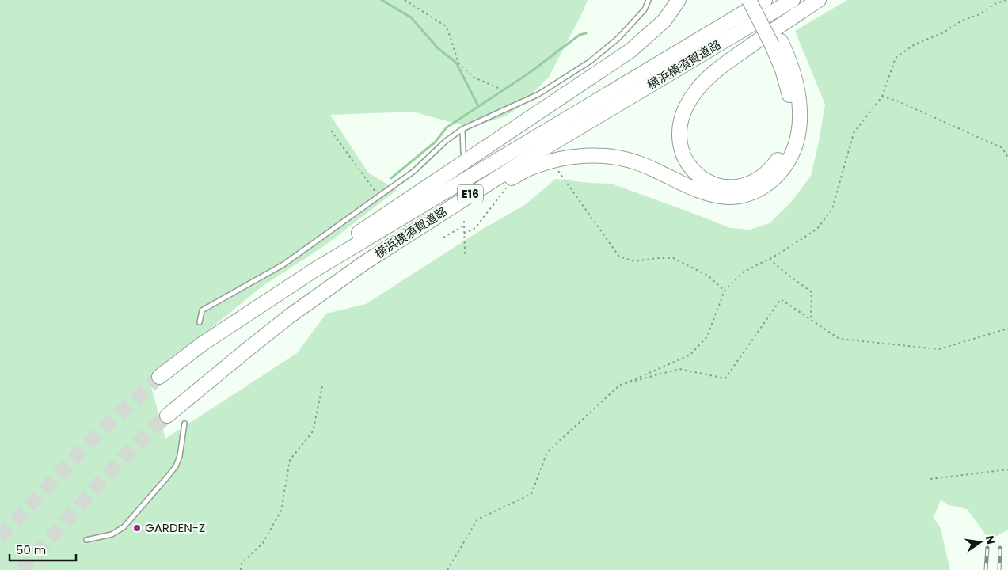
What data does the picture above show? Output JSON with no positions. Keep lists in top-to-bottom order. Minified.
{"streets":{"highway":["横浜横須賀道路","E16"]},"places":["GARDEN-Z"],"scale_bar":"50 m","north":"right"}
